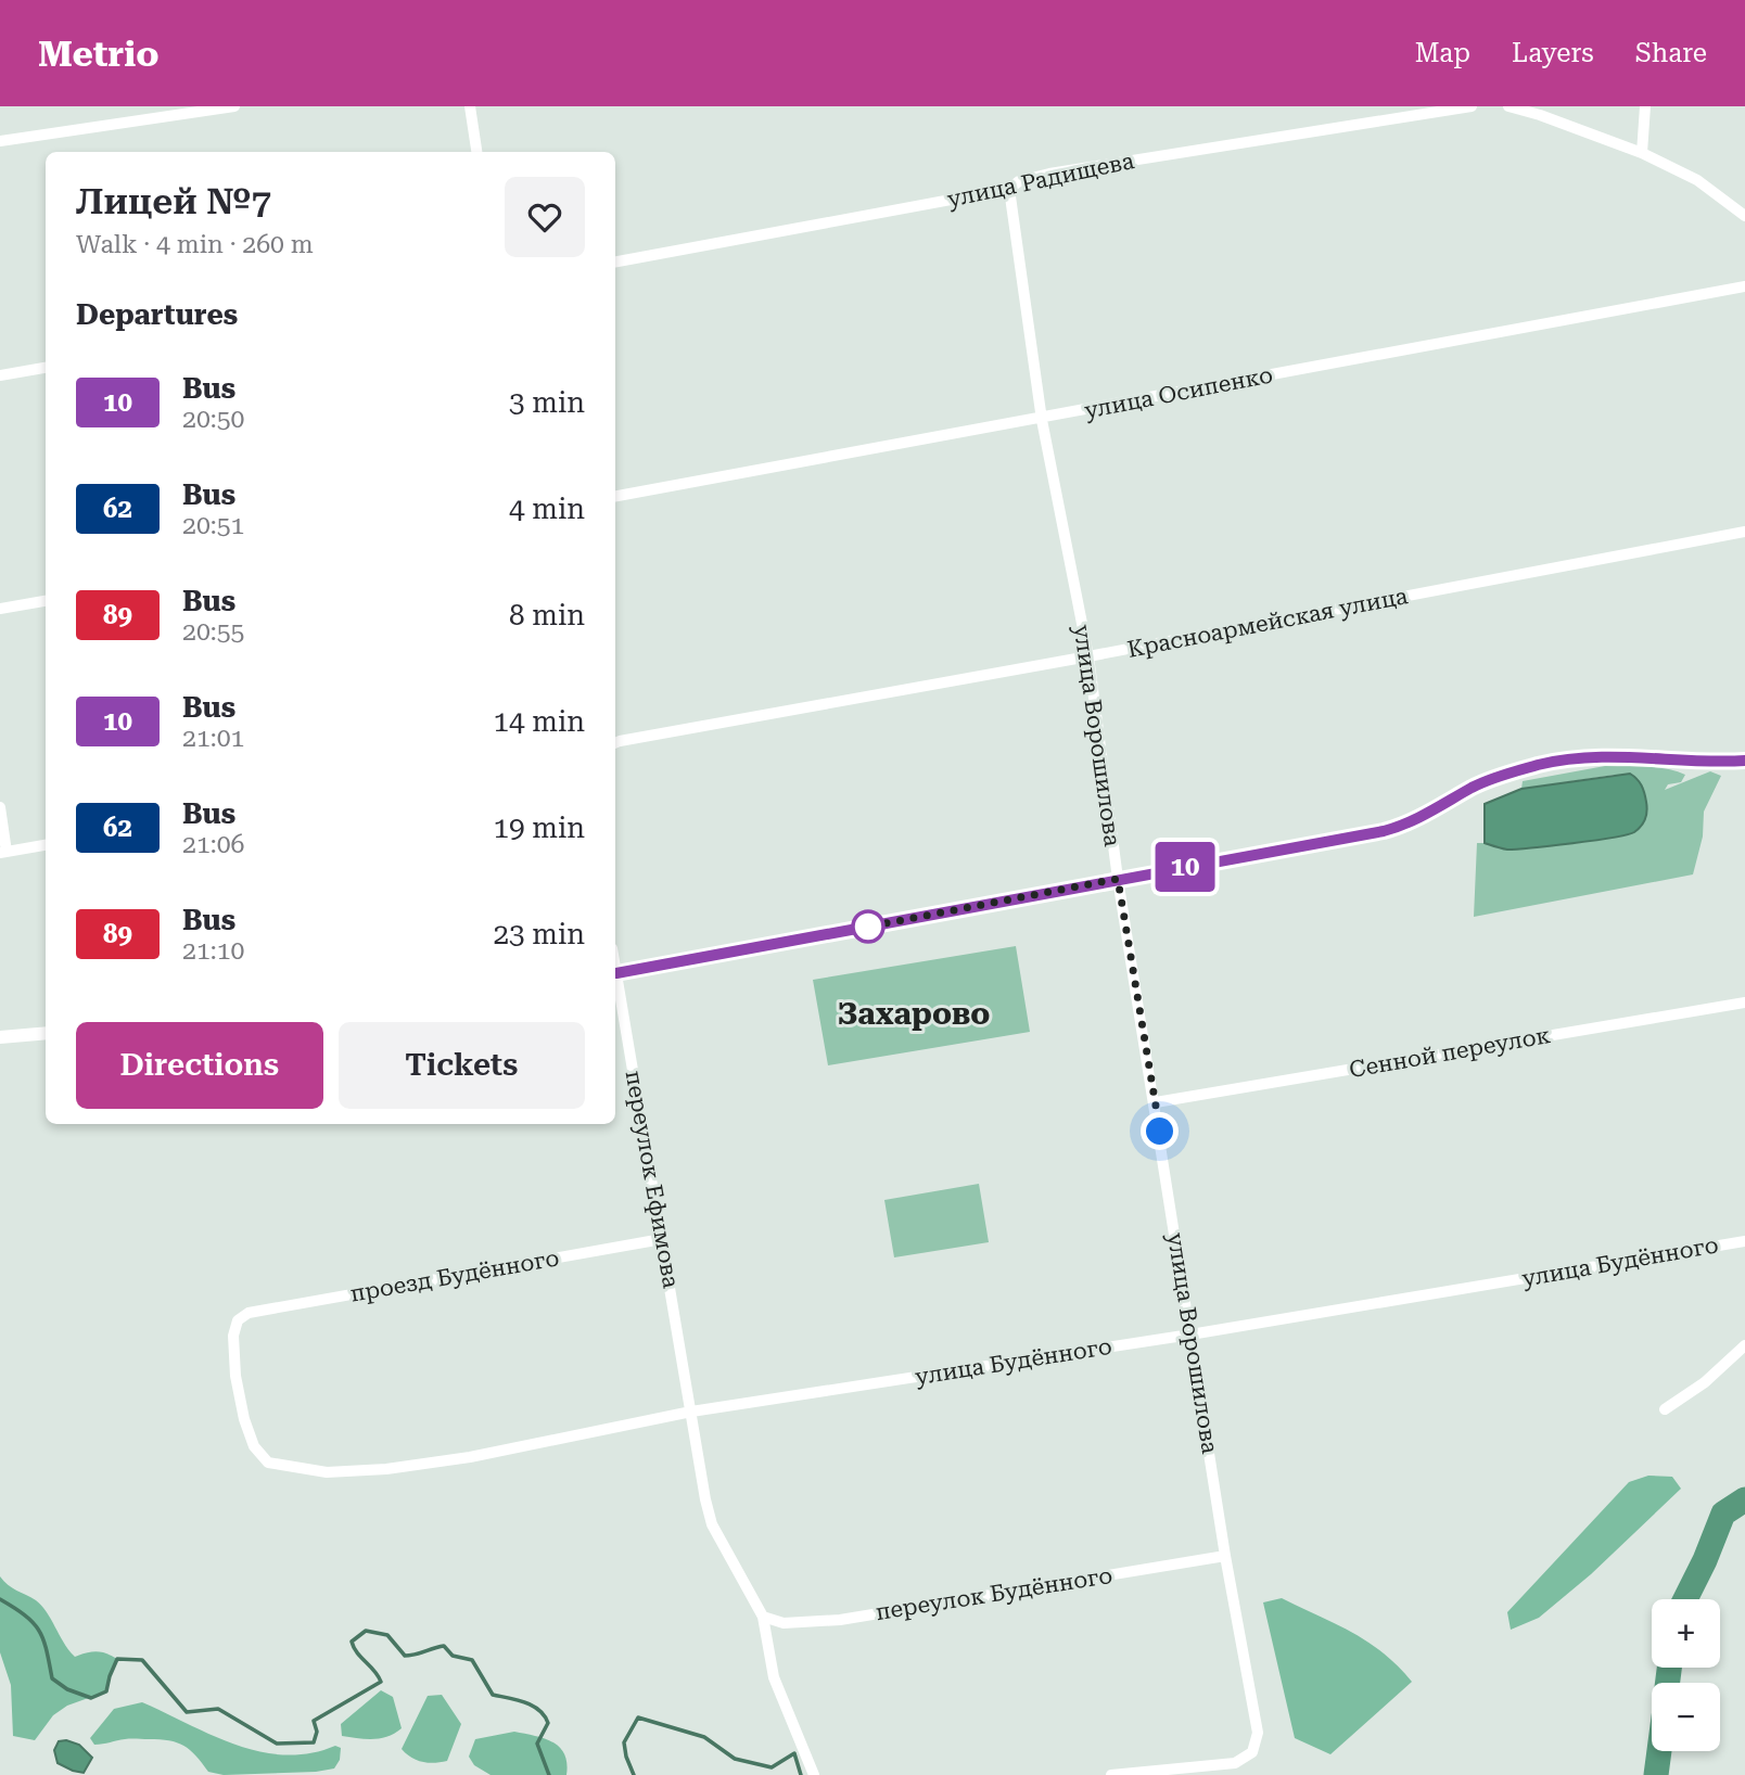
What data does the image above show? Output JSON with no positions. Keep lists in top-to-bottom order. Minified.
{"streets":{"street":["улица Радищева","улица Осипенко","Красноармейская улица","улица Ворошилова","Сенной переулок","переулок Ефимова","улица Будённого","проезд Будённого","переулок Будённого"]},"crossings":[["улица Радищева","улица Ворошилова"],["улица Осипенко","улица Ворошилова"],["Красноармейская улица","улица Ворошилова"],["улица Ворошилова","Сенной переулок"],["улица Ворошилова","улица Будённого"],["улица Ворошилова","переулок Будённого"],["переулок Ефимова","улица Будённого"],["переулок Ефимова","проезд Будённого"],["переулок Ефимова","переулок Будённого"],["улица Будённого","проезд Будённого"]],"districts":["Захарово"],"lines":["bus line 10"],"page":{"header":"Metrio","nav":["Map","Layers","Share"],"on_map":"10","heading":[["Лицей №7","Walk · 4 min · 260 m"],"Departures"],"list":[{"mark":"10","name":"Bus","note":"20:50","value":"3 min"},{"mark":"62","name":"Bus","note":"20:51","value":"4 min"},{"mark":"89","name":"Bus","note":"20:55","value":"8 min"},{"mark":"10","name":"Bus","note":"21:01","value":"14 min"},{"mark":"62","name":"Bus","note":"21:06","value":"19 min"},{"mark":"89","name":"Bus","note":"21:10","value":"23 min"}],"buttons":["Directions","Tickets"],"map_buttons":["+","−"]}}
